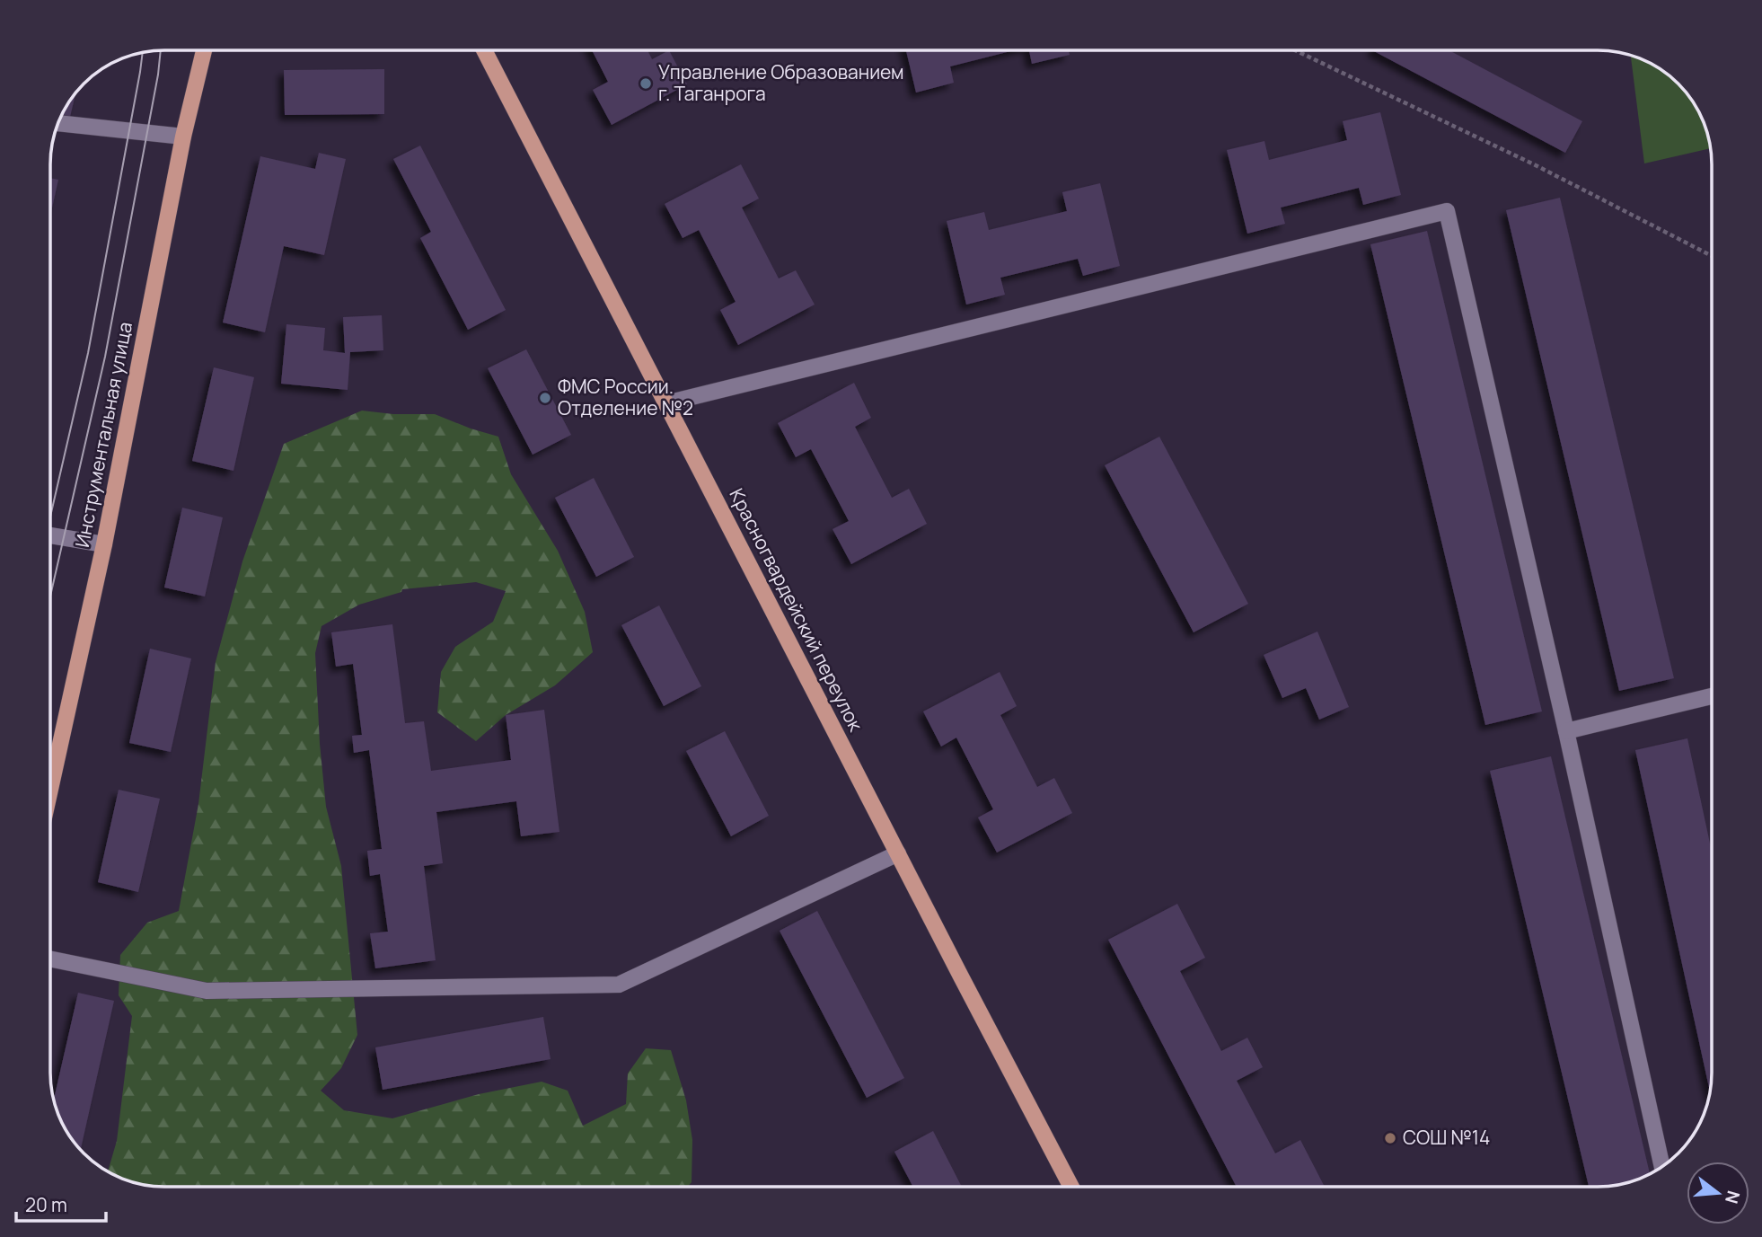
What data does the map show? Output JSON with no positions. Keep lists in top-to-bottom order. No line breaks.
{"streets":{"main road":["Инструментальная улица","Красногвардейский переулок"]},"places":["Управление Образованием г. Таганрога","ФМС России. Отделение №2","СОШ №14"],"scale_bar":"20 m","north":"right"}
